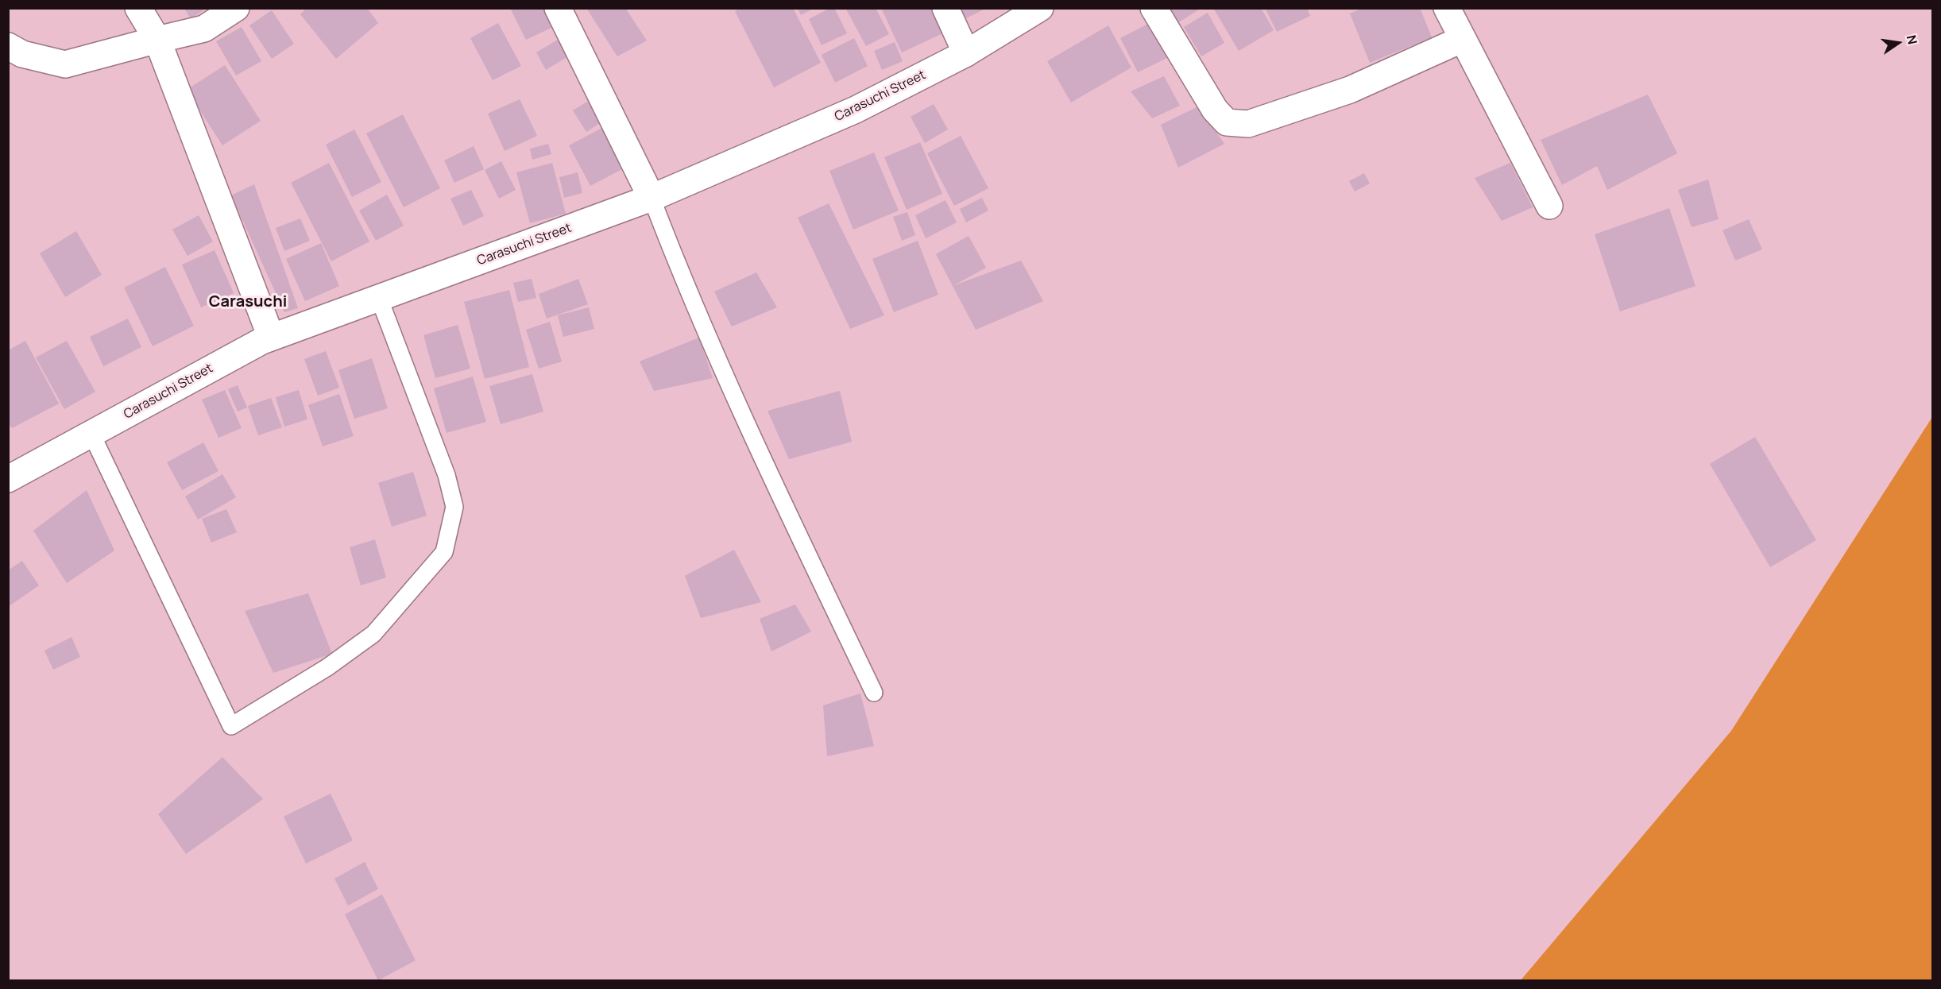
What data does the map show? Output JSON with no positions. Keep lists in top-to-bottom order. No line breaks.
{"streets":{"street":["Carasuchi Street"]},"districts":["Carasuchi"],"north":"right"}
